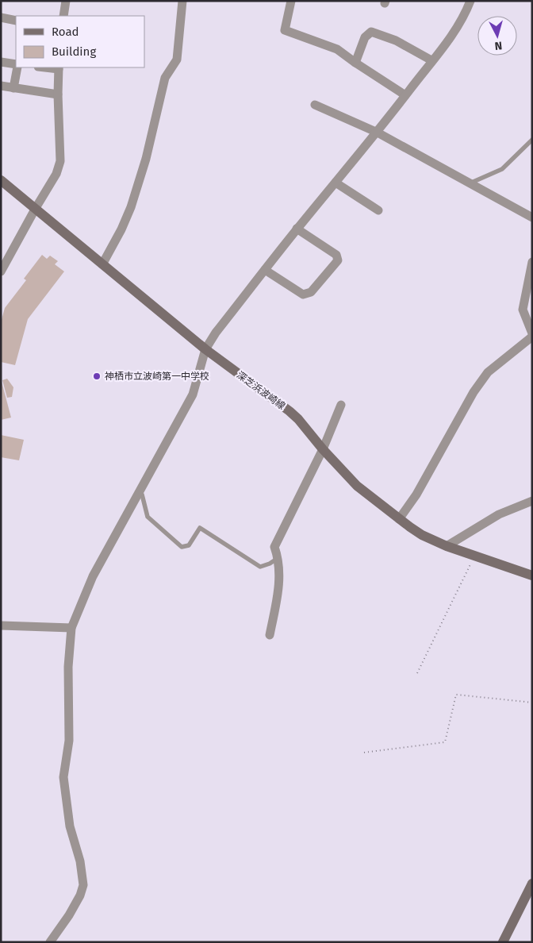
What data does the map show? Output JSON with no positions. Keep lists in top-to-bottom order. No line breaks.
{"streets":{"main road":["深芝浜波崎線"]},"places":["神栖市立波崎第一中学校"],"legend":["Road","Building"],"north":"bottom"}
